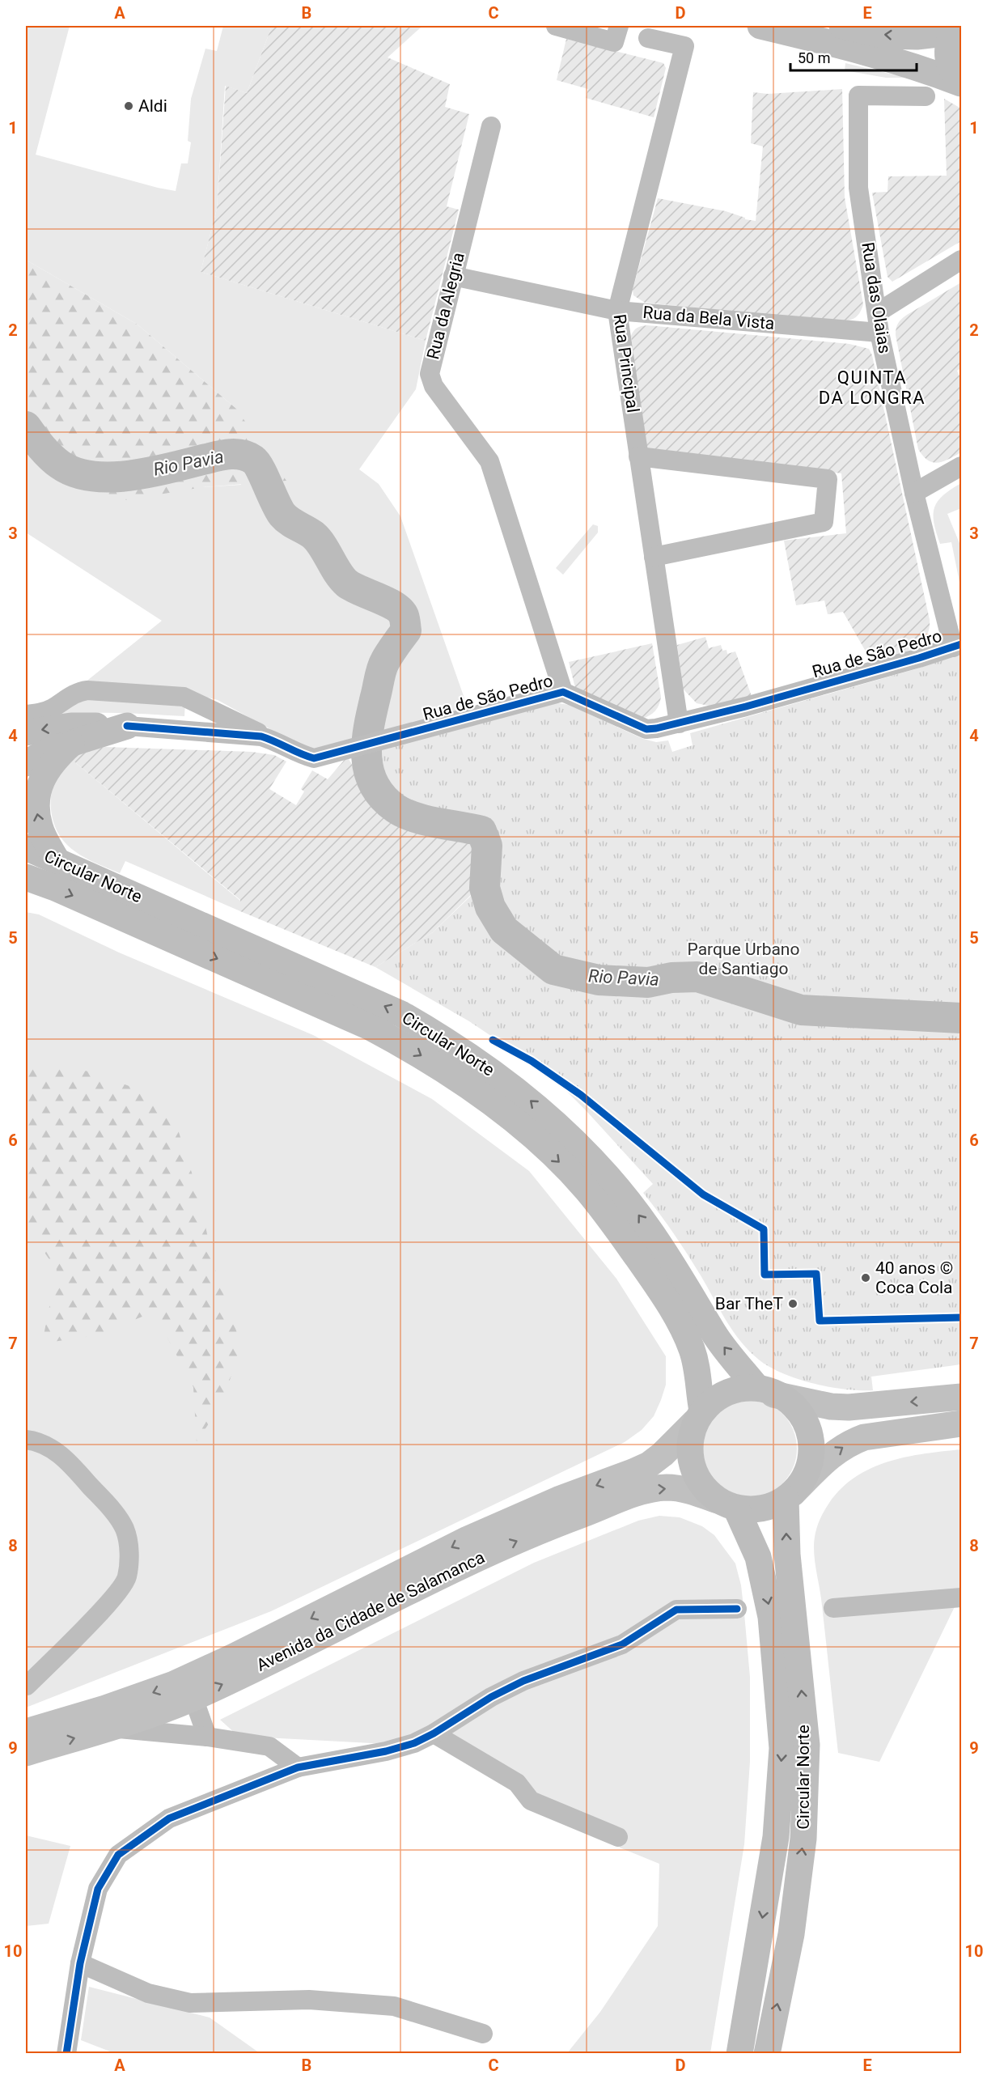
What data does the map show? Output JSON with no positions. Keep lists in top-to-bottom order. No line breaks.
{"streets":{"main road":["Circular Norte"],"street":["Rua das Olaias","Rua da Alegria","Rua da Bela Vista","Rua Principal","Rua de São Pedro","Avenida da Cidade de Salamanca"]},"crossings":[["Rua das Olaias","Rua da Bela Vista"],["Rua das Olaias","Rua de São Pedro"],["Rua da Alegria","Rua da Bela Vista"],["Rua da Alegria","Rua de São Pedro"],["Rua da Bela Vista","Rua Principal"],["Rua Principal","Rua de São Pedro"],["Circular Norte","Avenida da Cidade de Salamanca"]],"districts":["QUINTA DA LONGRA"],"water":["Rio Pavia"],"parks":["Parque Urbano de Santiago"],"places":["Aldi","40 anos © Coca Cola","Bar TheT"],"scale_bar":"50 m","grid":{"columns":["A","B","C","D","E"],"rows":["1","2","3","4","5","6","7","8","9","10"]}}
